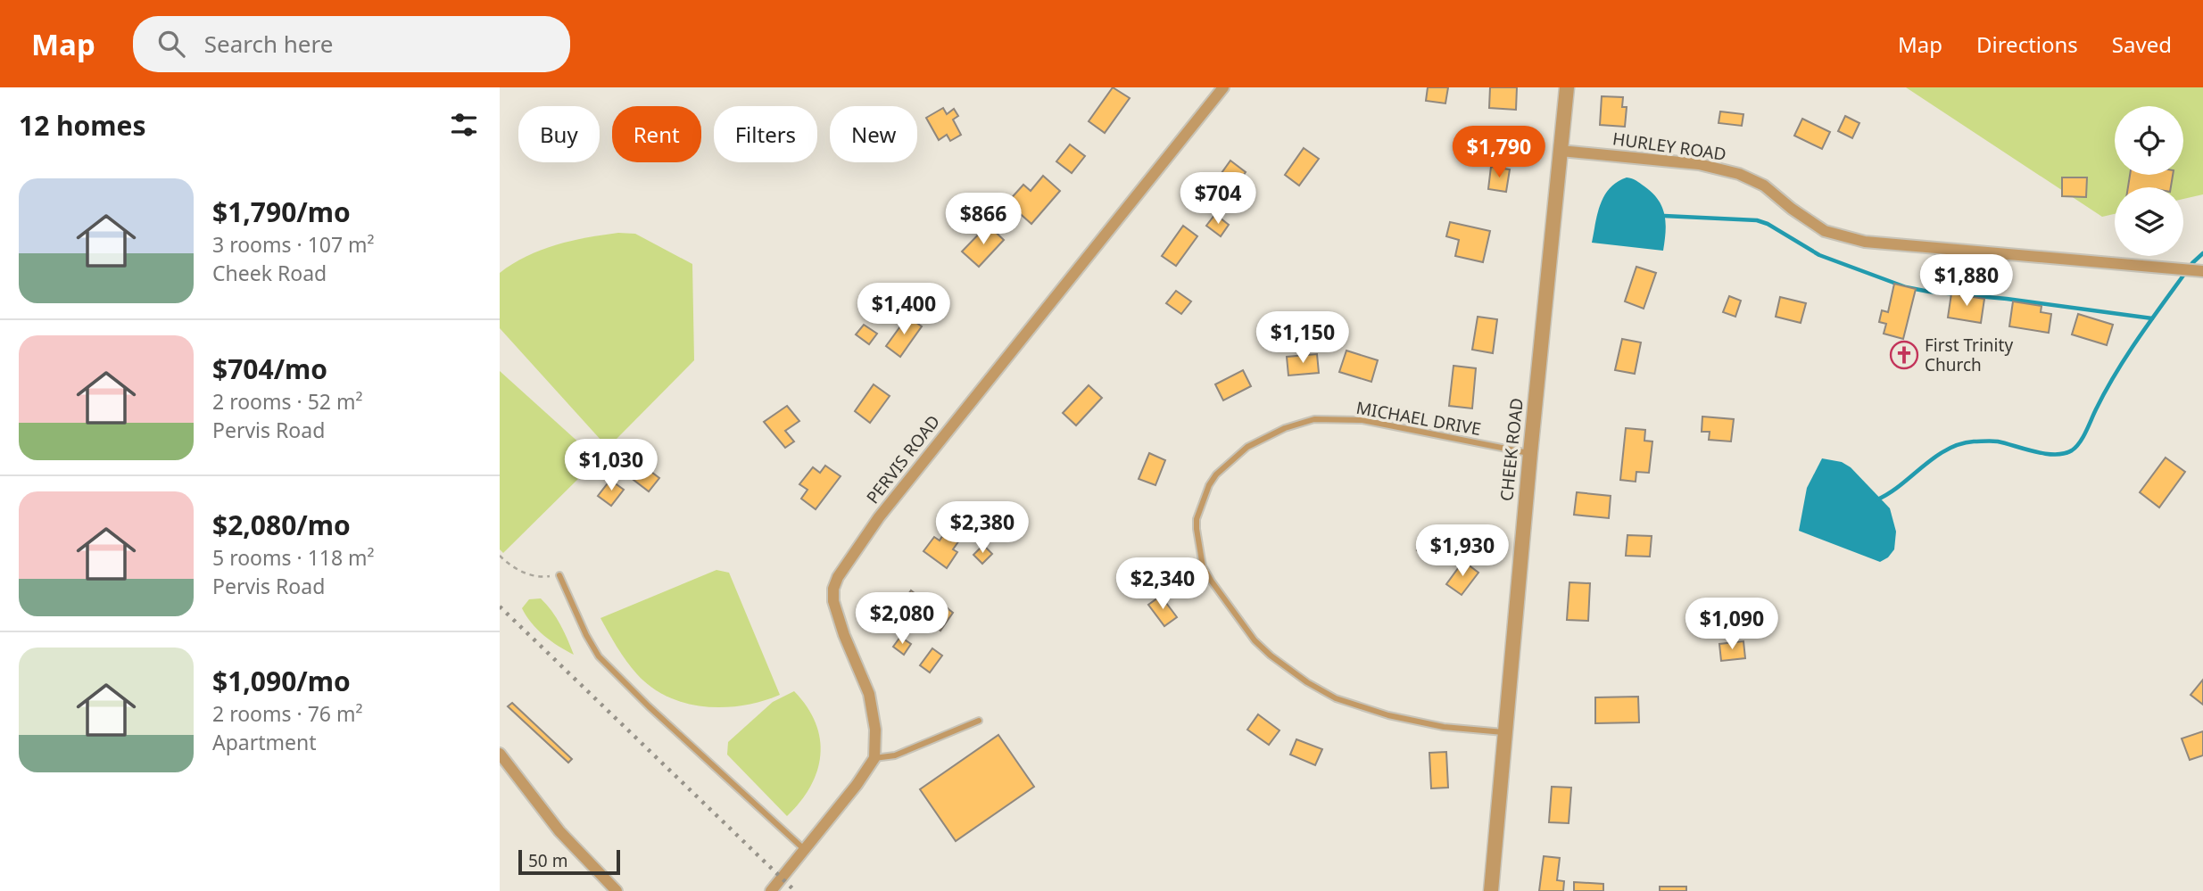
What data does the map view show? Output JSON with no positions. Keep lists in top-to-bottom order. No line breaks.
{"streets":{"street":["HURLEY ROAD","CHEEK ROAD","PERVIS ROAD"],"lane":["MICHAEL DRIVE"]},"crossings":[["HURLEY ROAD","CHEEK ROAD"],["MICHAEL DRIVE","CHEEK ROAD"]],"places":{"church":["First Trinity Church"]},"scale_bar":"50 m","page":{"header":"Map","search":"Search here","nav":["Map","Directions","Saved"],"heading":"12 homes","chip":["Buy","Rent","Filters","New"],"price":["$1,790","$704","$866","$1,880","$1,400","$1,150","$1,030","$2,380","$1,930","$2,340","$2,080","$1,090"],"list":[{"name":"$1,790/mo","note":"3 rooms · 107 m² · Cheek Road"},{"name":"$704/mo","note":"2 rooms · 52 m² · Pervis Road"},{"name":"$2,080/mo","note":"5 rooms · 118 m² · Pervis Road"},{"name":"$1,090/mo","note":"2 rooms · 76 m² · Apartment"}],"scale":"50 m"}}
